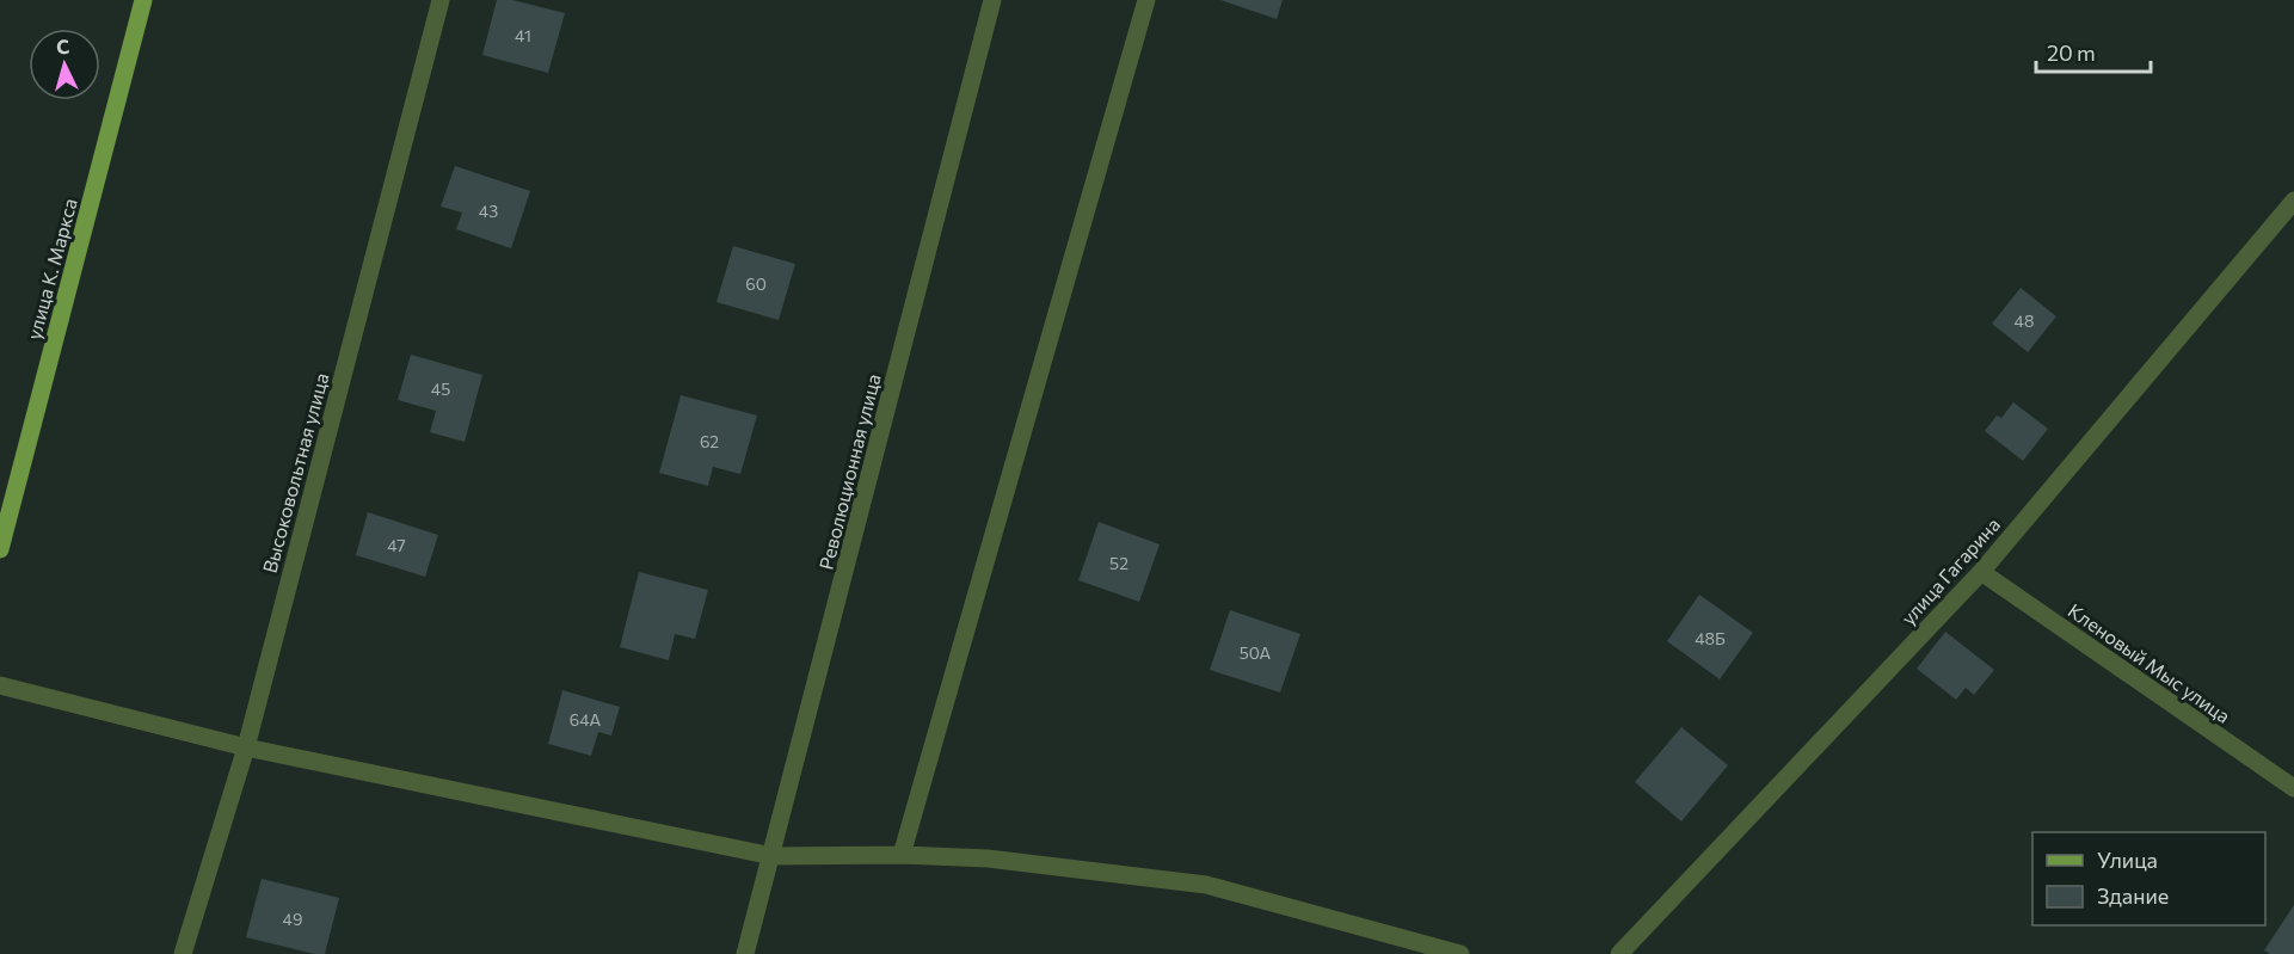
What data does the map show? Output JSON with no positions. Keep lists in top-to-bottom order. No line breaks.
{"streets":{"main road":["улица К. Маркса"],"street":["Революционная улица","Высоковольтная улица","улица Гагарина","Кленовый Мыс улица"]},"crossings":[["улица Гагарина","Кленовый Мыс улица"]],"house_numbers":["41","43","60","48","45","62","47","52","48Б","50А","64А","49"],"legend":["Улица","Здание"],"scale_bar":"20 m","north":"top"}
